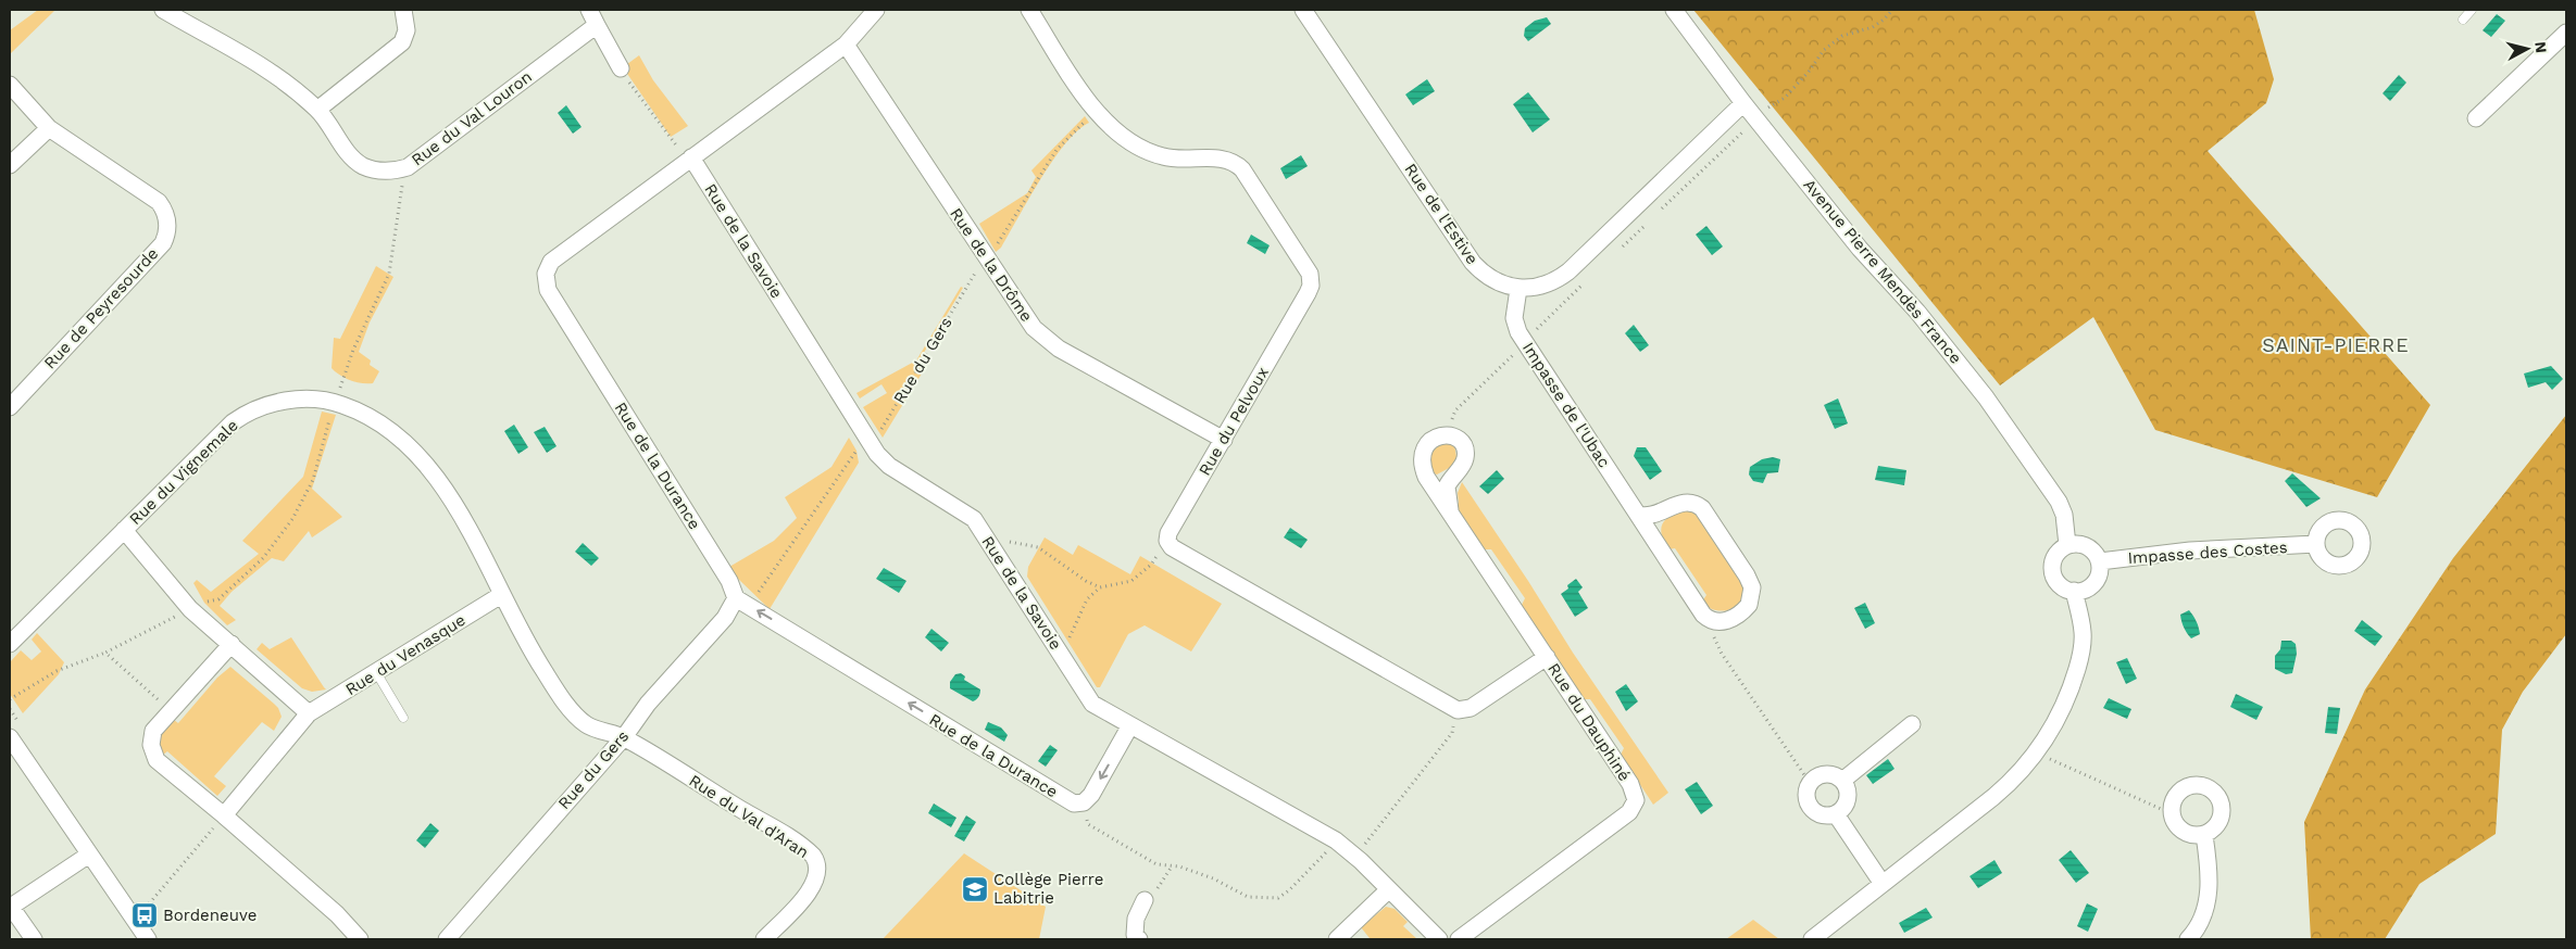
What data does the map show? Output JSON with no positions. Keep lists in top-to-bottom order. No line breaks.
{"streets":{"street":["Rue du Val Louron","Rue de l'Estive","Rue de la Savoie","Rue de la Drôme","Avenue Pierre Mendès France","Rue de Peyresourde","Rue du Gers","Impasse de l'Ubac","Rue du Pelvoux","Rue de la Durance","Rue du Vignemale","Impasse des Costes","Rue du Venasque","Rue du Dauphiné","Rue du Val d'Aran"]},"crossings":[["Rue de l'Estive","Avenue Pierre Mendès France"],["Rue de l'Estive","Impasse de l'Ubac"],["Rue de la Savoie","Rue du Gers"],["Rue de la Savoie","Rue de la Durance"],["Rue de la Drôme","Rue du Gers"],["Rue de la Drôme","Rue du Pelvoux"],["Rue de la Drôme","Rue de la Durance"],["Avenue Pierre Mendès France","Impasse des Costes"],["Rue du Gers","Rue du Pelvoux"],["Rue du Gers","Rue de la Durance"],["Rue du Gers","Rue du Vignemale"],["Rue du Gers","Rue du Val d'Aran"],["Rue du Vignemale","Rue du Venasque"],["Rue du Vignemale","Rue du Val d'Aran"]],"districts":["SAINT-PIERRE"],"places":{"school or university":["Collège Pierre Labitrie"],"bus stop":["Bordeneuve"]},"north":"right"}
